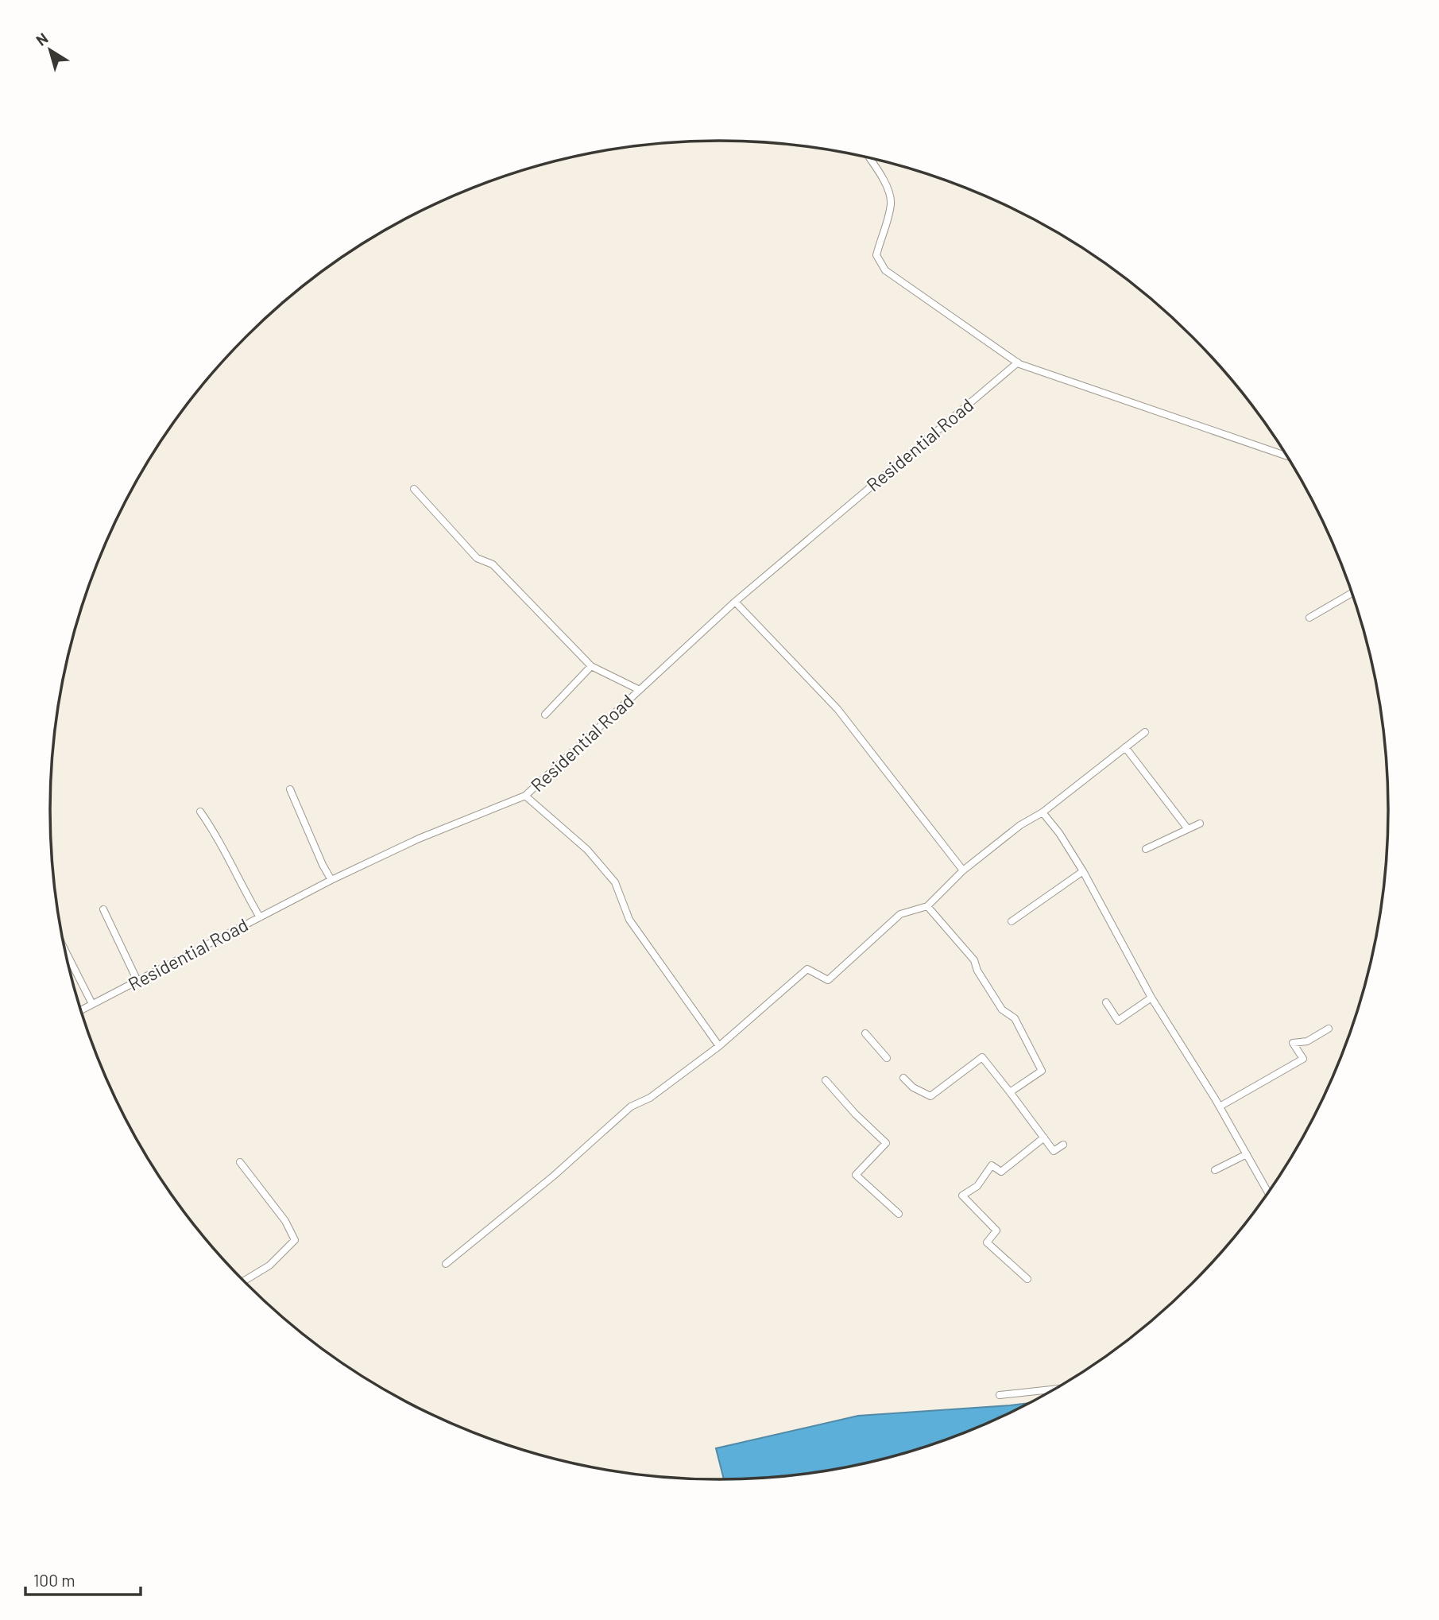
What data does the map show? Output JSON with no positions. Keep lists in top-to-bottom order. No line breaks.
{"streets":{"street":["Residential Road"]},"scale_bar":"100 m","north":"top left"}
